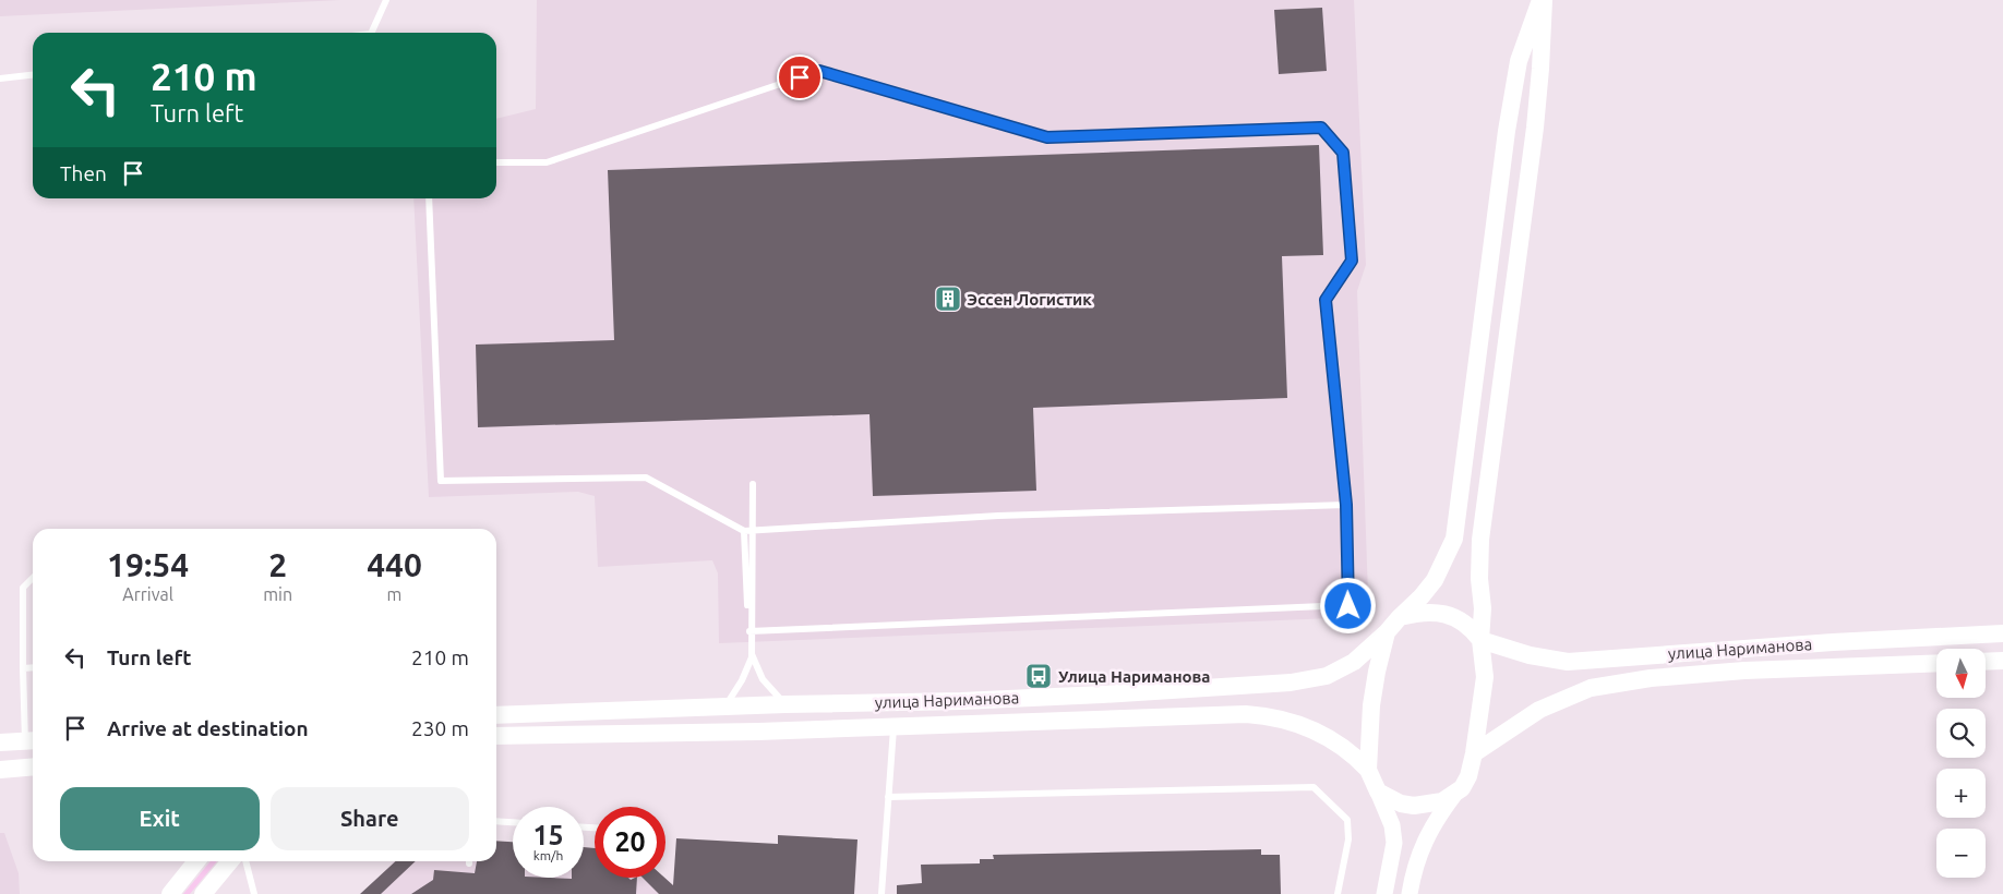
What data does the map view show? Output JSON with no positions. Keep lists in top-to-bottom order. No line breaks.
{"streets":{"main road":["улица Нариманова"]},"places":{"building":["Эссен Логистик"],"bus stop":["Улица Нариманова"]},"north":"bottom","page":{"turn":["210 m","Turn left"],"then":"Then","eta":["19:54","Arrival","2","min","440","m"],"list":[{"name":"Turn left","value":"210 m"},{"name":"Arrive at destination","value":"230 m"}],"map_buttons":["+","−"],"buttons":["Exit","Share"],"speed":"15 km/h","limit":"20"}}
